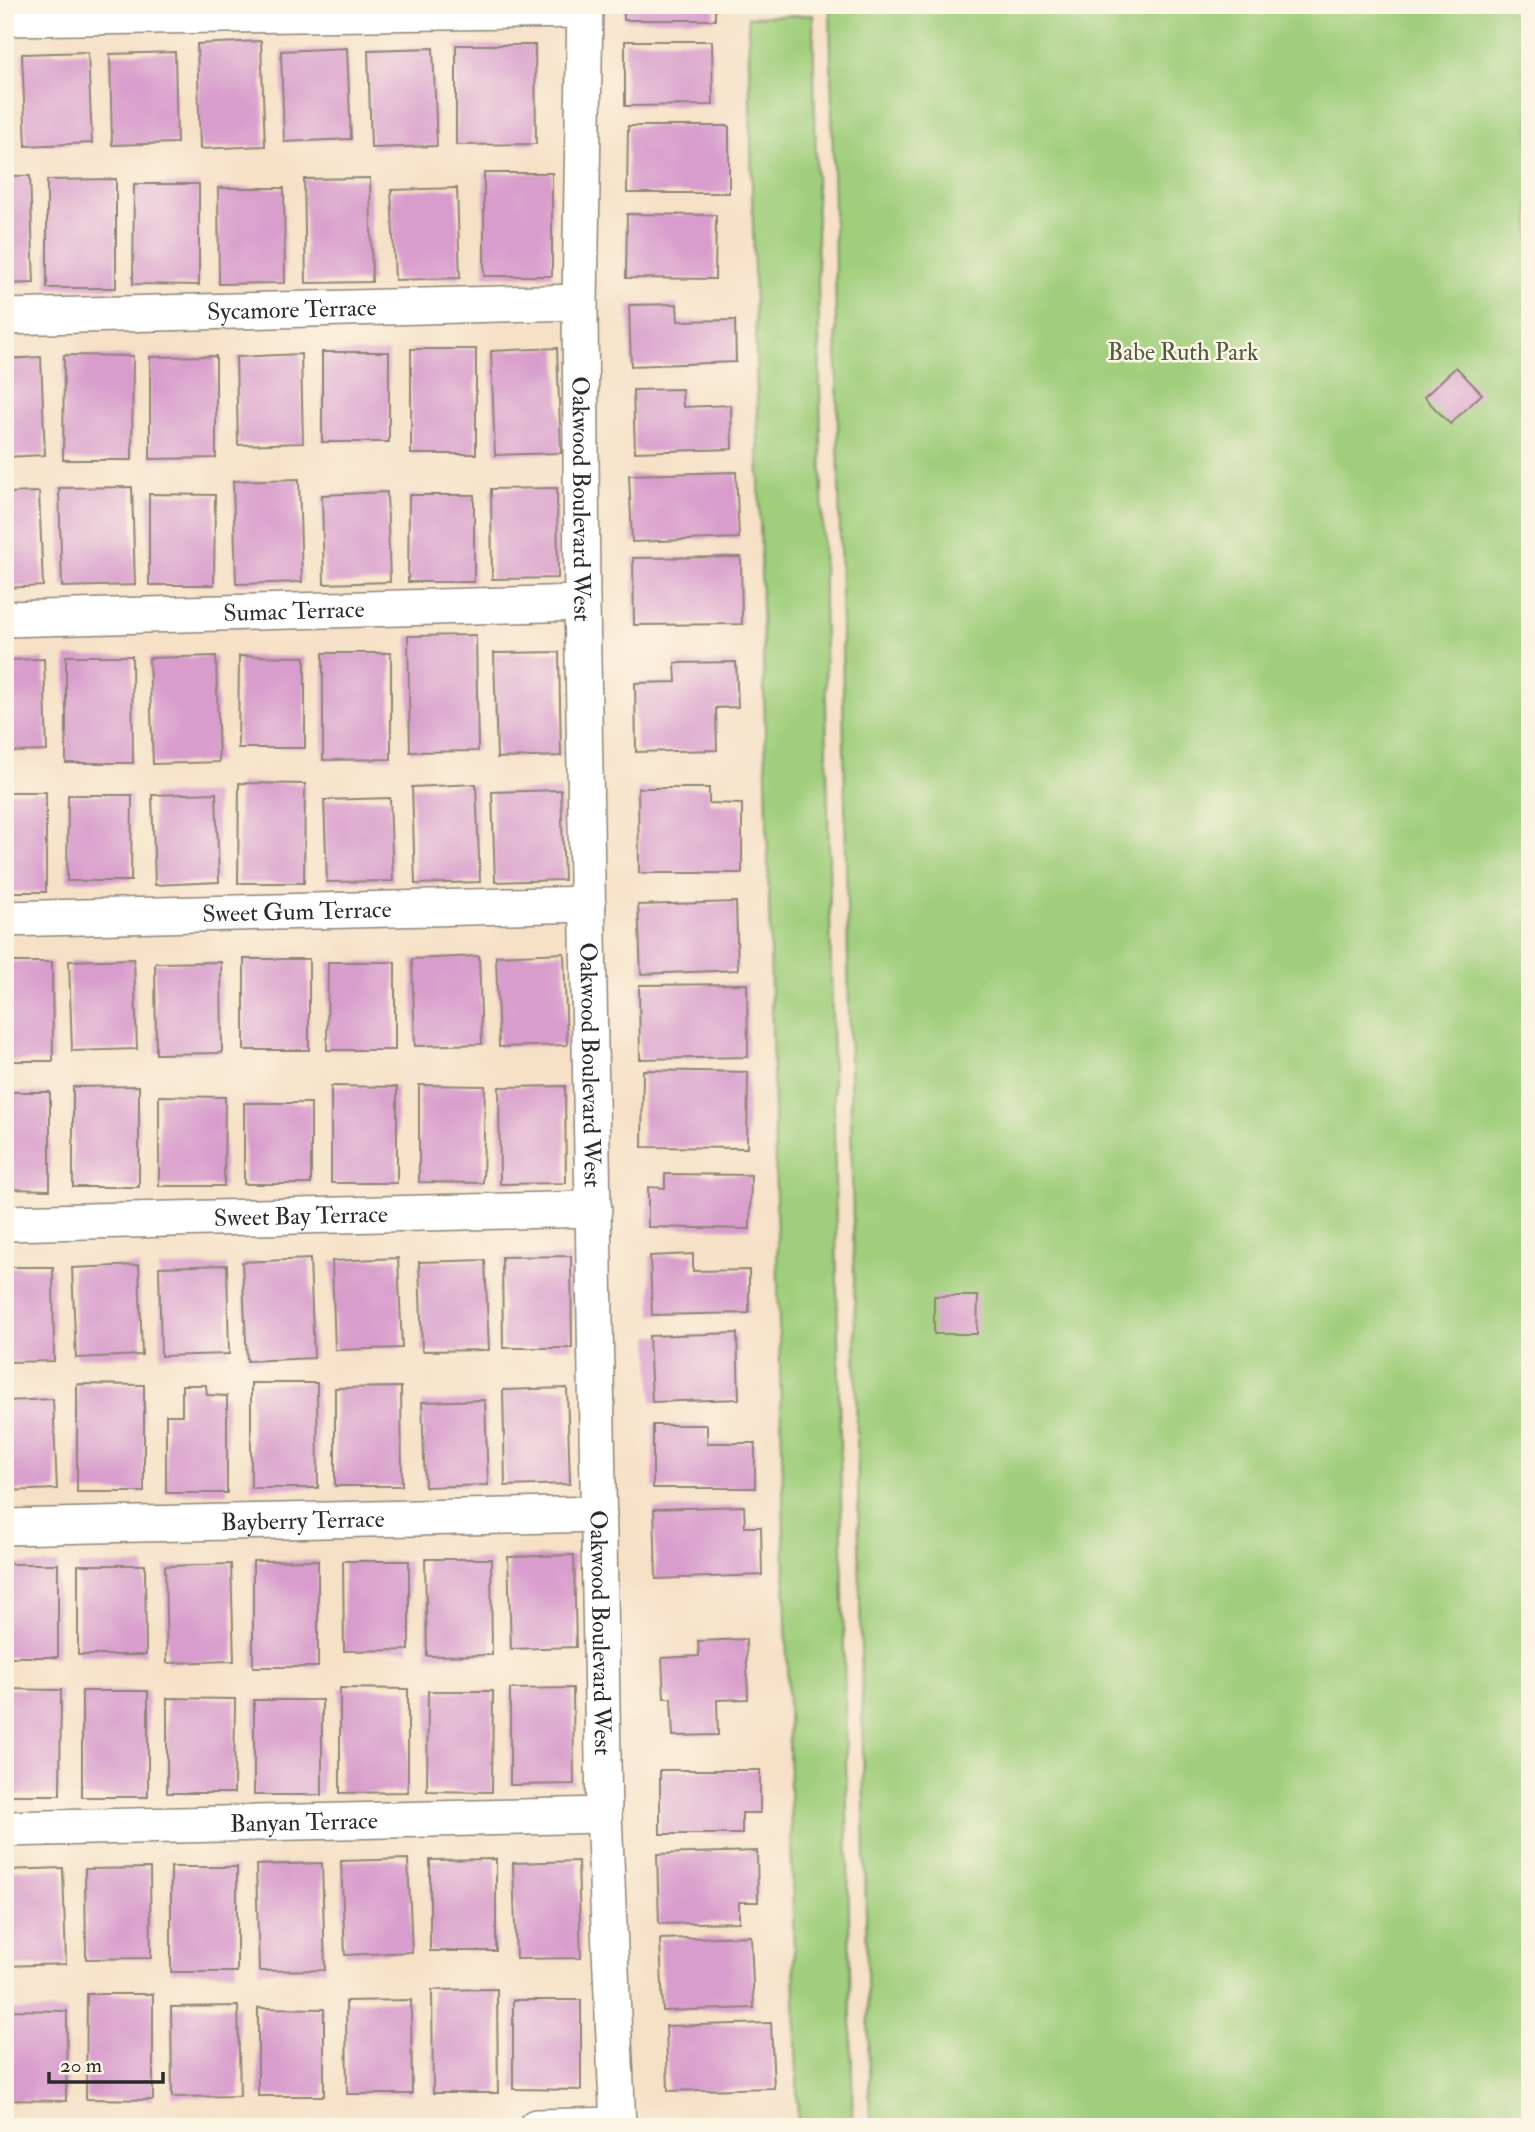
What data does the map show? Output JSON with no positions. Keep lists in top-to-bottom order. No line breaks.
{"streets":{"street":["Sycamore Terrace","Oakwood Boulevard West","Sumac Terrace","Sweet Gum Terrace","Sweet Bay Terrace","Bayberry Terrace","Banyan Terrace"]},"crossings":[["Sycamore Terrace","Oakwood Boulevard West"],["Oakwood Boulevard West","Sumac Terrace"],["Oakwood Boulevard West","Sweet Gum Terrace"],["Oakwood Boulevard West","Sweet Bay Terrace"],["Oakwood Boulevard West","Bayberry Terrace"],["Oakwood Boulevard West","Banyan Terrace"]],"parks":["Babe Ruth Park"],"scale_bar":"20 m"}
